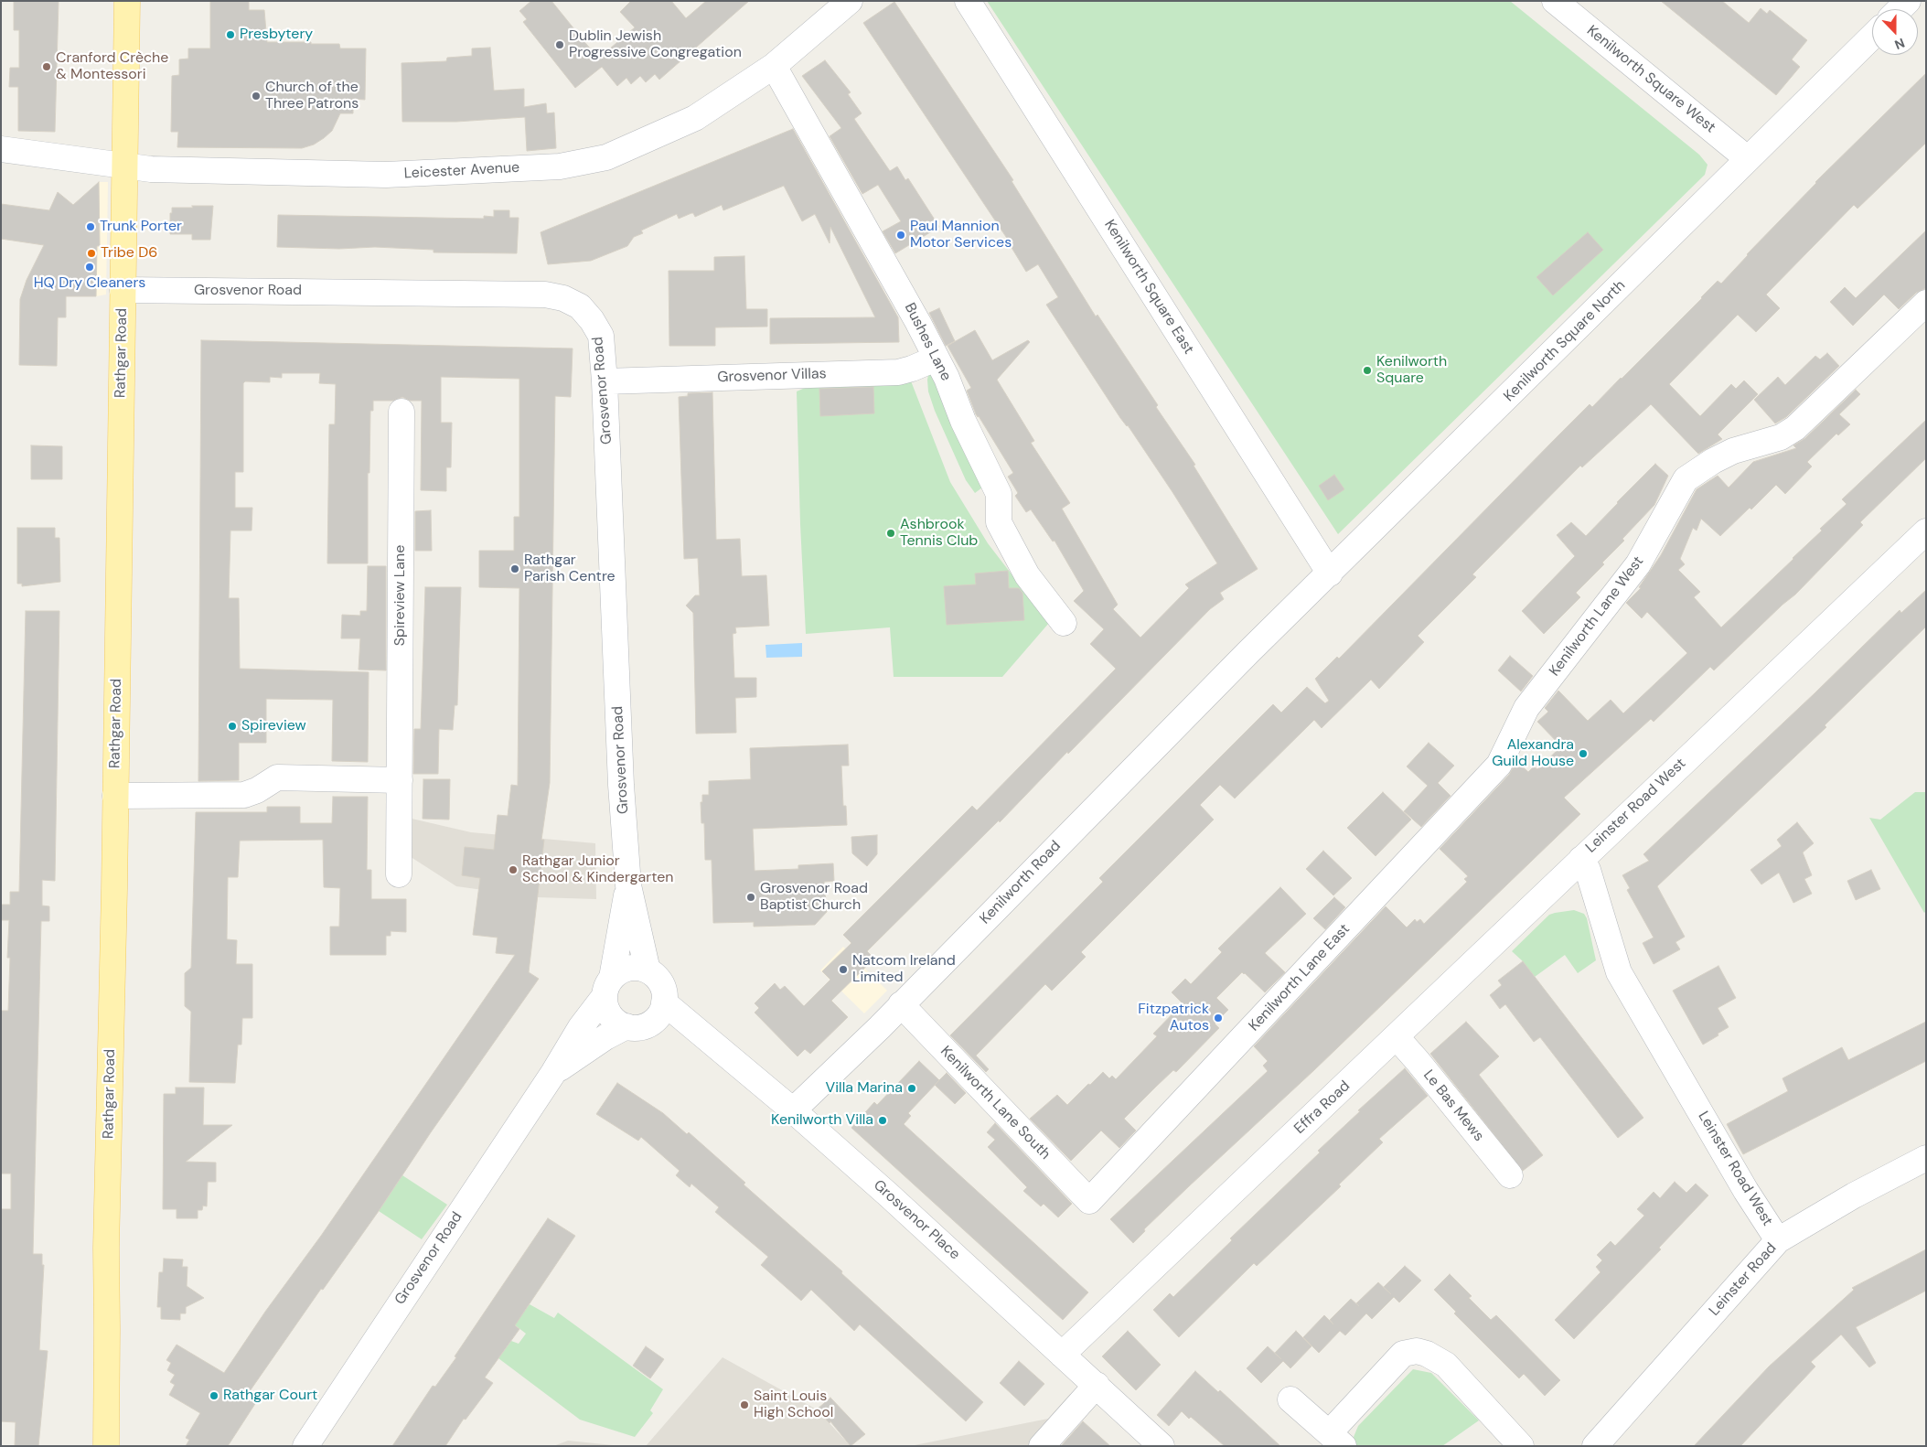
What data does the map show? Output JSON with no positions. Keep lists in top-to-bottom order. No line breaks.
{"streets":{"main road":["Rathgar Road"],"street":["Kenilworth Square West","Leicester Avenue","Kenilworth Square East","Grosvenor Road","Kenilworth Square North","Bushes Lane","Grosvenor Villas","Spireview Lane","Kenilworth Lane West","Leinster Road West","Kenilworth Road","Kenilworth Lane East","Kenilworth Lane South","Le Bas Mews","Effra Road","Grosvenor Place","Leinster Road"]},"crossings":[["Kenilworth Square West","Kenilworth Square North"],["Leicester Avenue","Bushes Lane"],["Leicester Avenue","Rathgar Road"],["Kenilworth Square East","Kenilworth Square North"],["Grosvenor Road","Rathgar Road"],["Grosvenor Road","Grosvenor Villas"],["Grosvenor Road","Grosvenor Place"],["Kenilworth Square North","Kenilworth Road"],["Bushes Lane","Grosvenor Villas"],["Kenilworth Lane West","Kenilworth Lane East"],["Leinster Road West","Effra Road"],["Leinster Road West","Leinster Road"],["Kenilworth Road","Kenilworth Lane South"],["Kenilworth Road","Grosvenor Place"],["Kenilworth Lane East","Kenilworth Lane South"],["Le Bas Mews","Effra Road"],["Effra Road","Grosvenor Place"]],"places":["Presbytery","Dublin Jewish Progressive Congregation","Cranford Crèche & Montessori","Church of the Three Patrons","Trunk Porter","Paul Mannion Motor Services","Tribe D6","HQ Dry Cleaners","Kenilworth Square","Ashbrook Tennis Club","Rathgar Parish Centre","Spireview","Alexandra Guild House","Rathgar Junior School & Kindergarten","Grosvenor Road Baptist Church","Natcom Ireland Limited","Fitzpatrick Autos","Villa Marina","Kenilworth Villa","Rathgar Court","Saint Louis High School"],"north":"bottom"}
